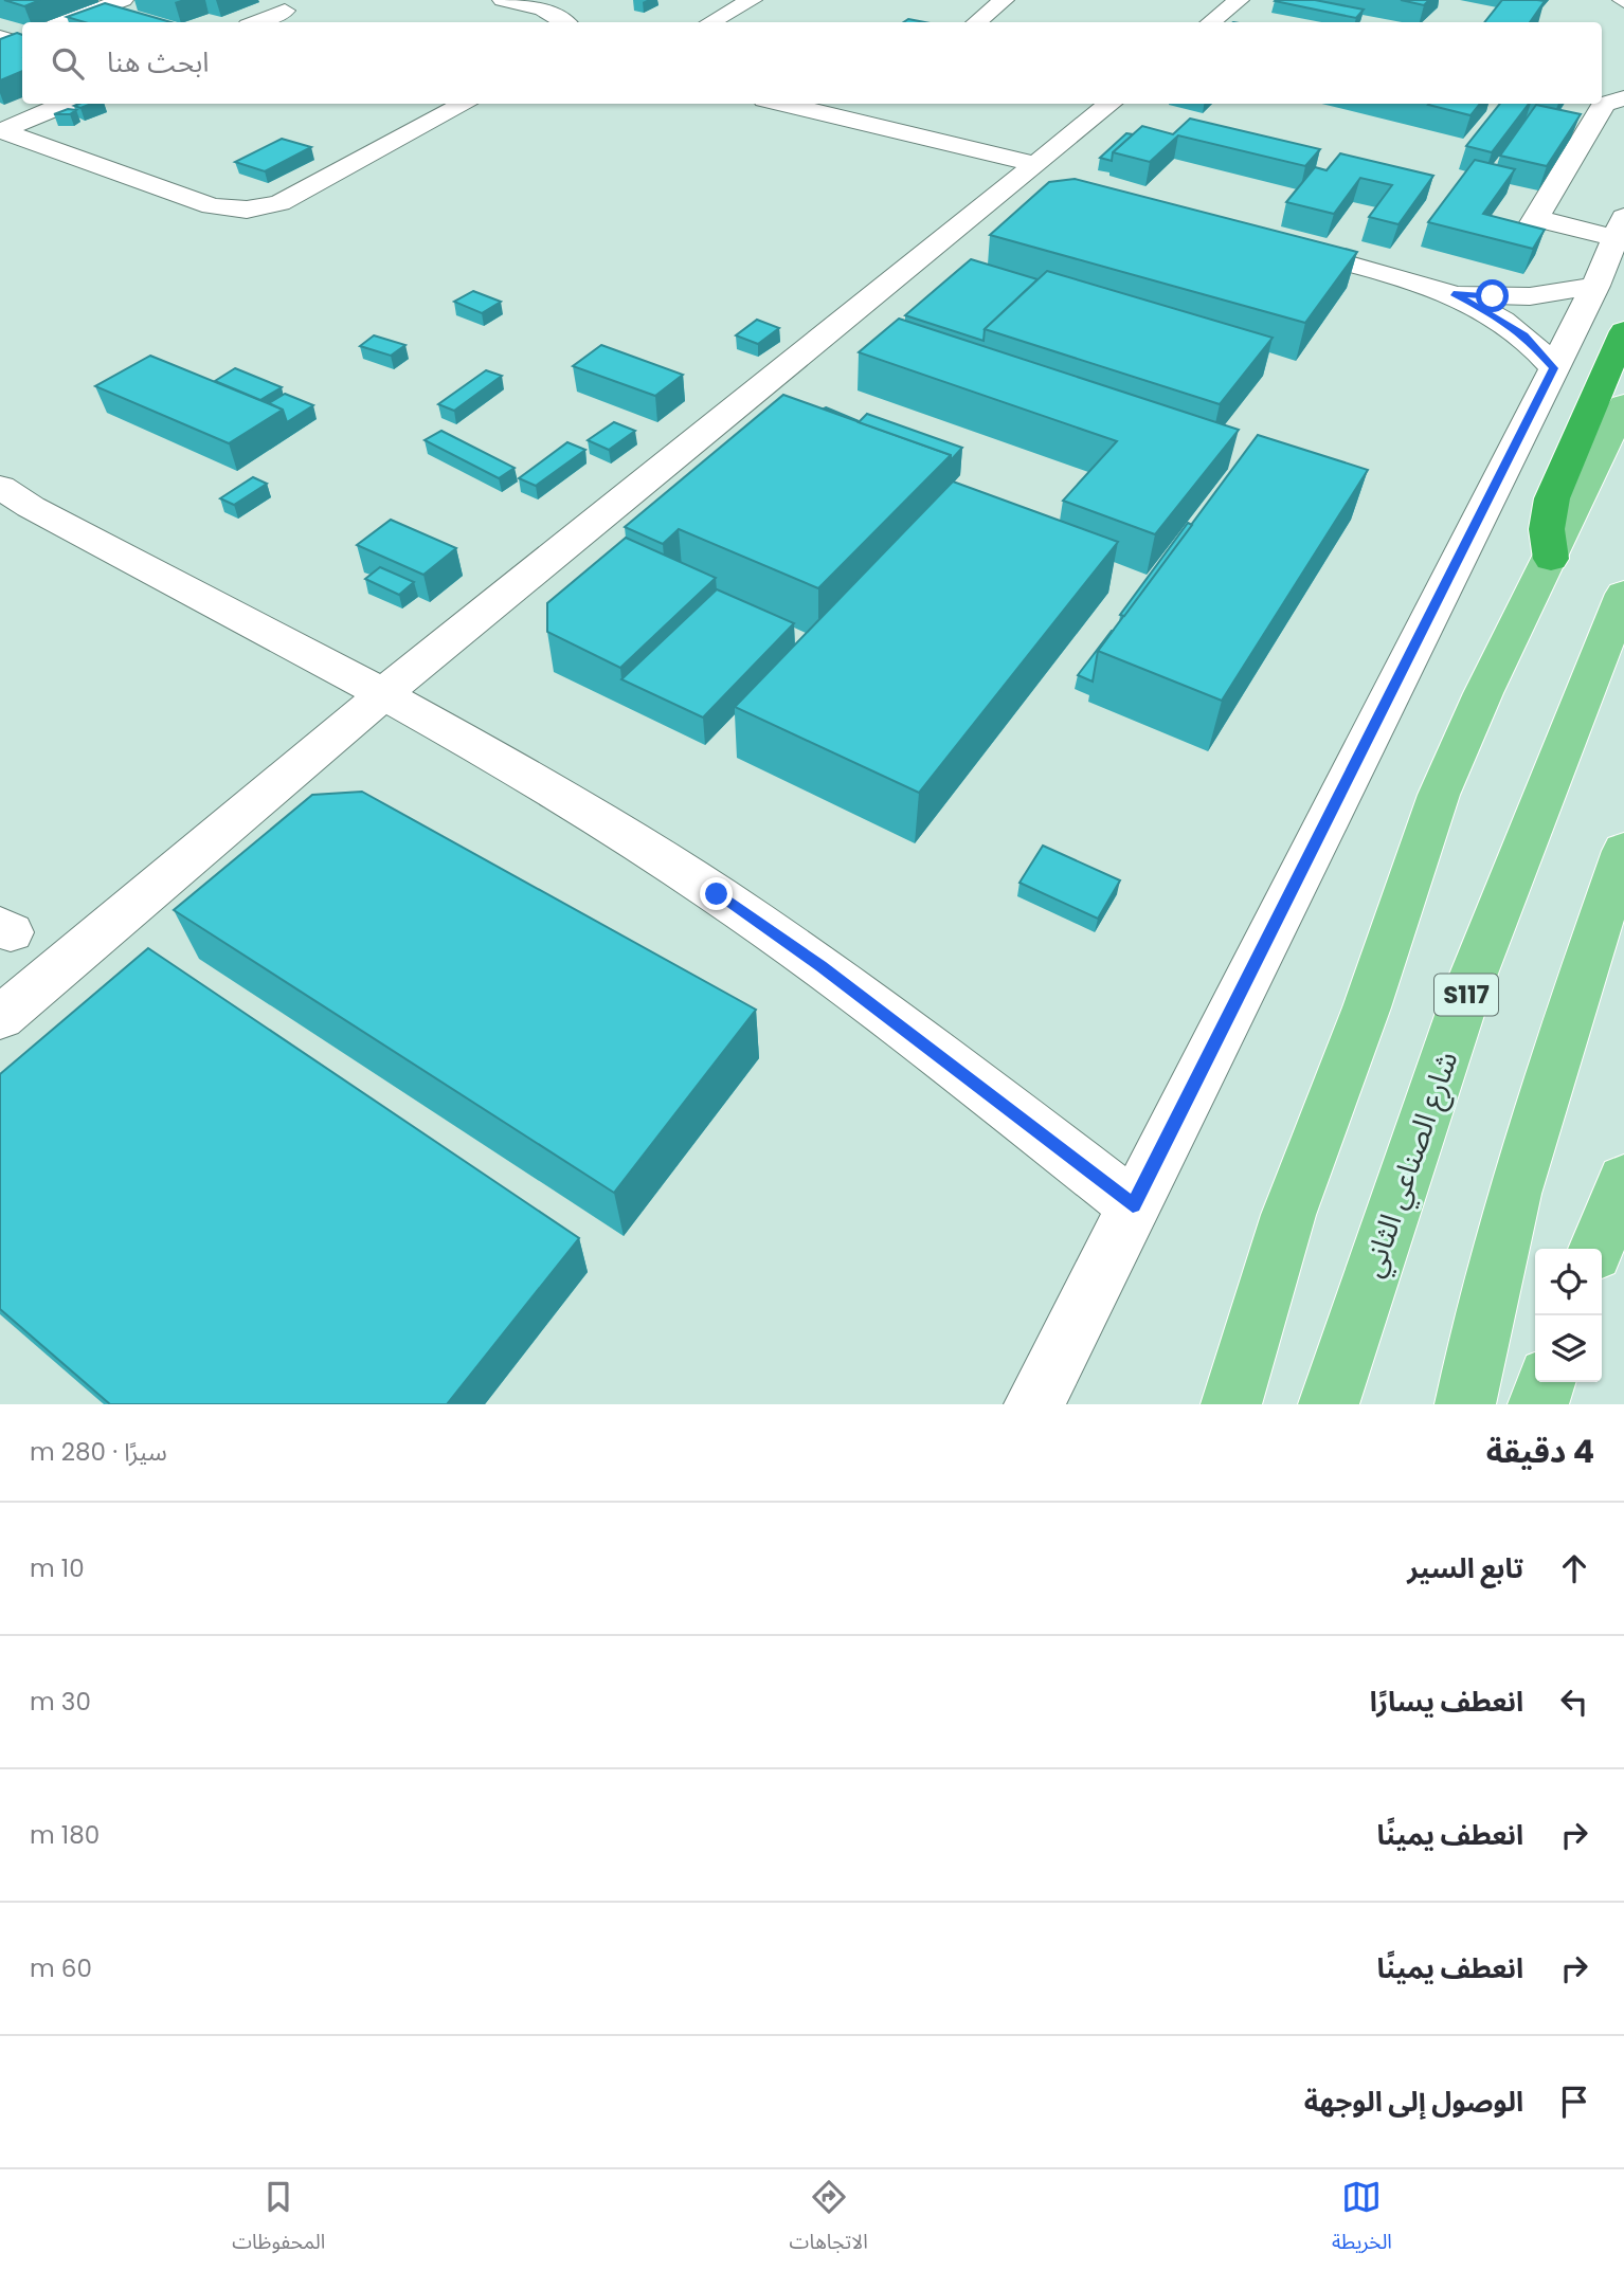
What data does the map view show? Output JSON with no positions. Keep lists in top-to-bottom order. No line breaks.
{"streets":{"main road":["S117","شارع الصناعي الثاني"]},"page":{"search":"ابحث هنا","heading":["4 دقيقة","سيرًا · 280 m"],"list":[["تابع السير","10 m"],["انعطف يسارًا","30 m"],["انعطف يمينًا","180 m"],["انعطف يمينًا","60 m"],"الوصول إلى الوجهة"],"nav":["الخريطة","الاتجاهات","المحفوظات"]}}
